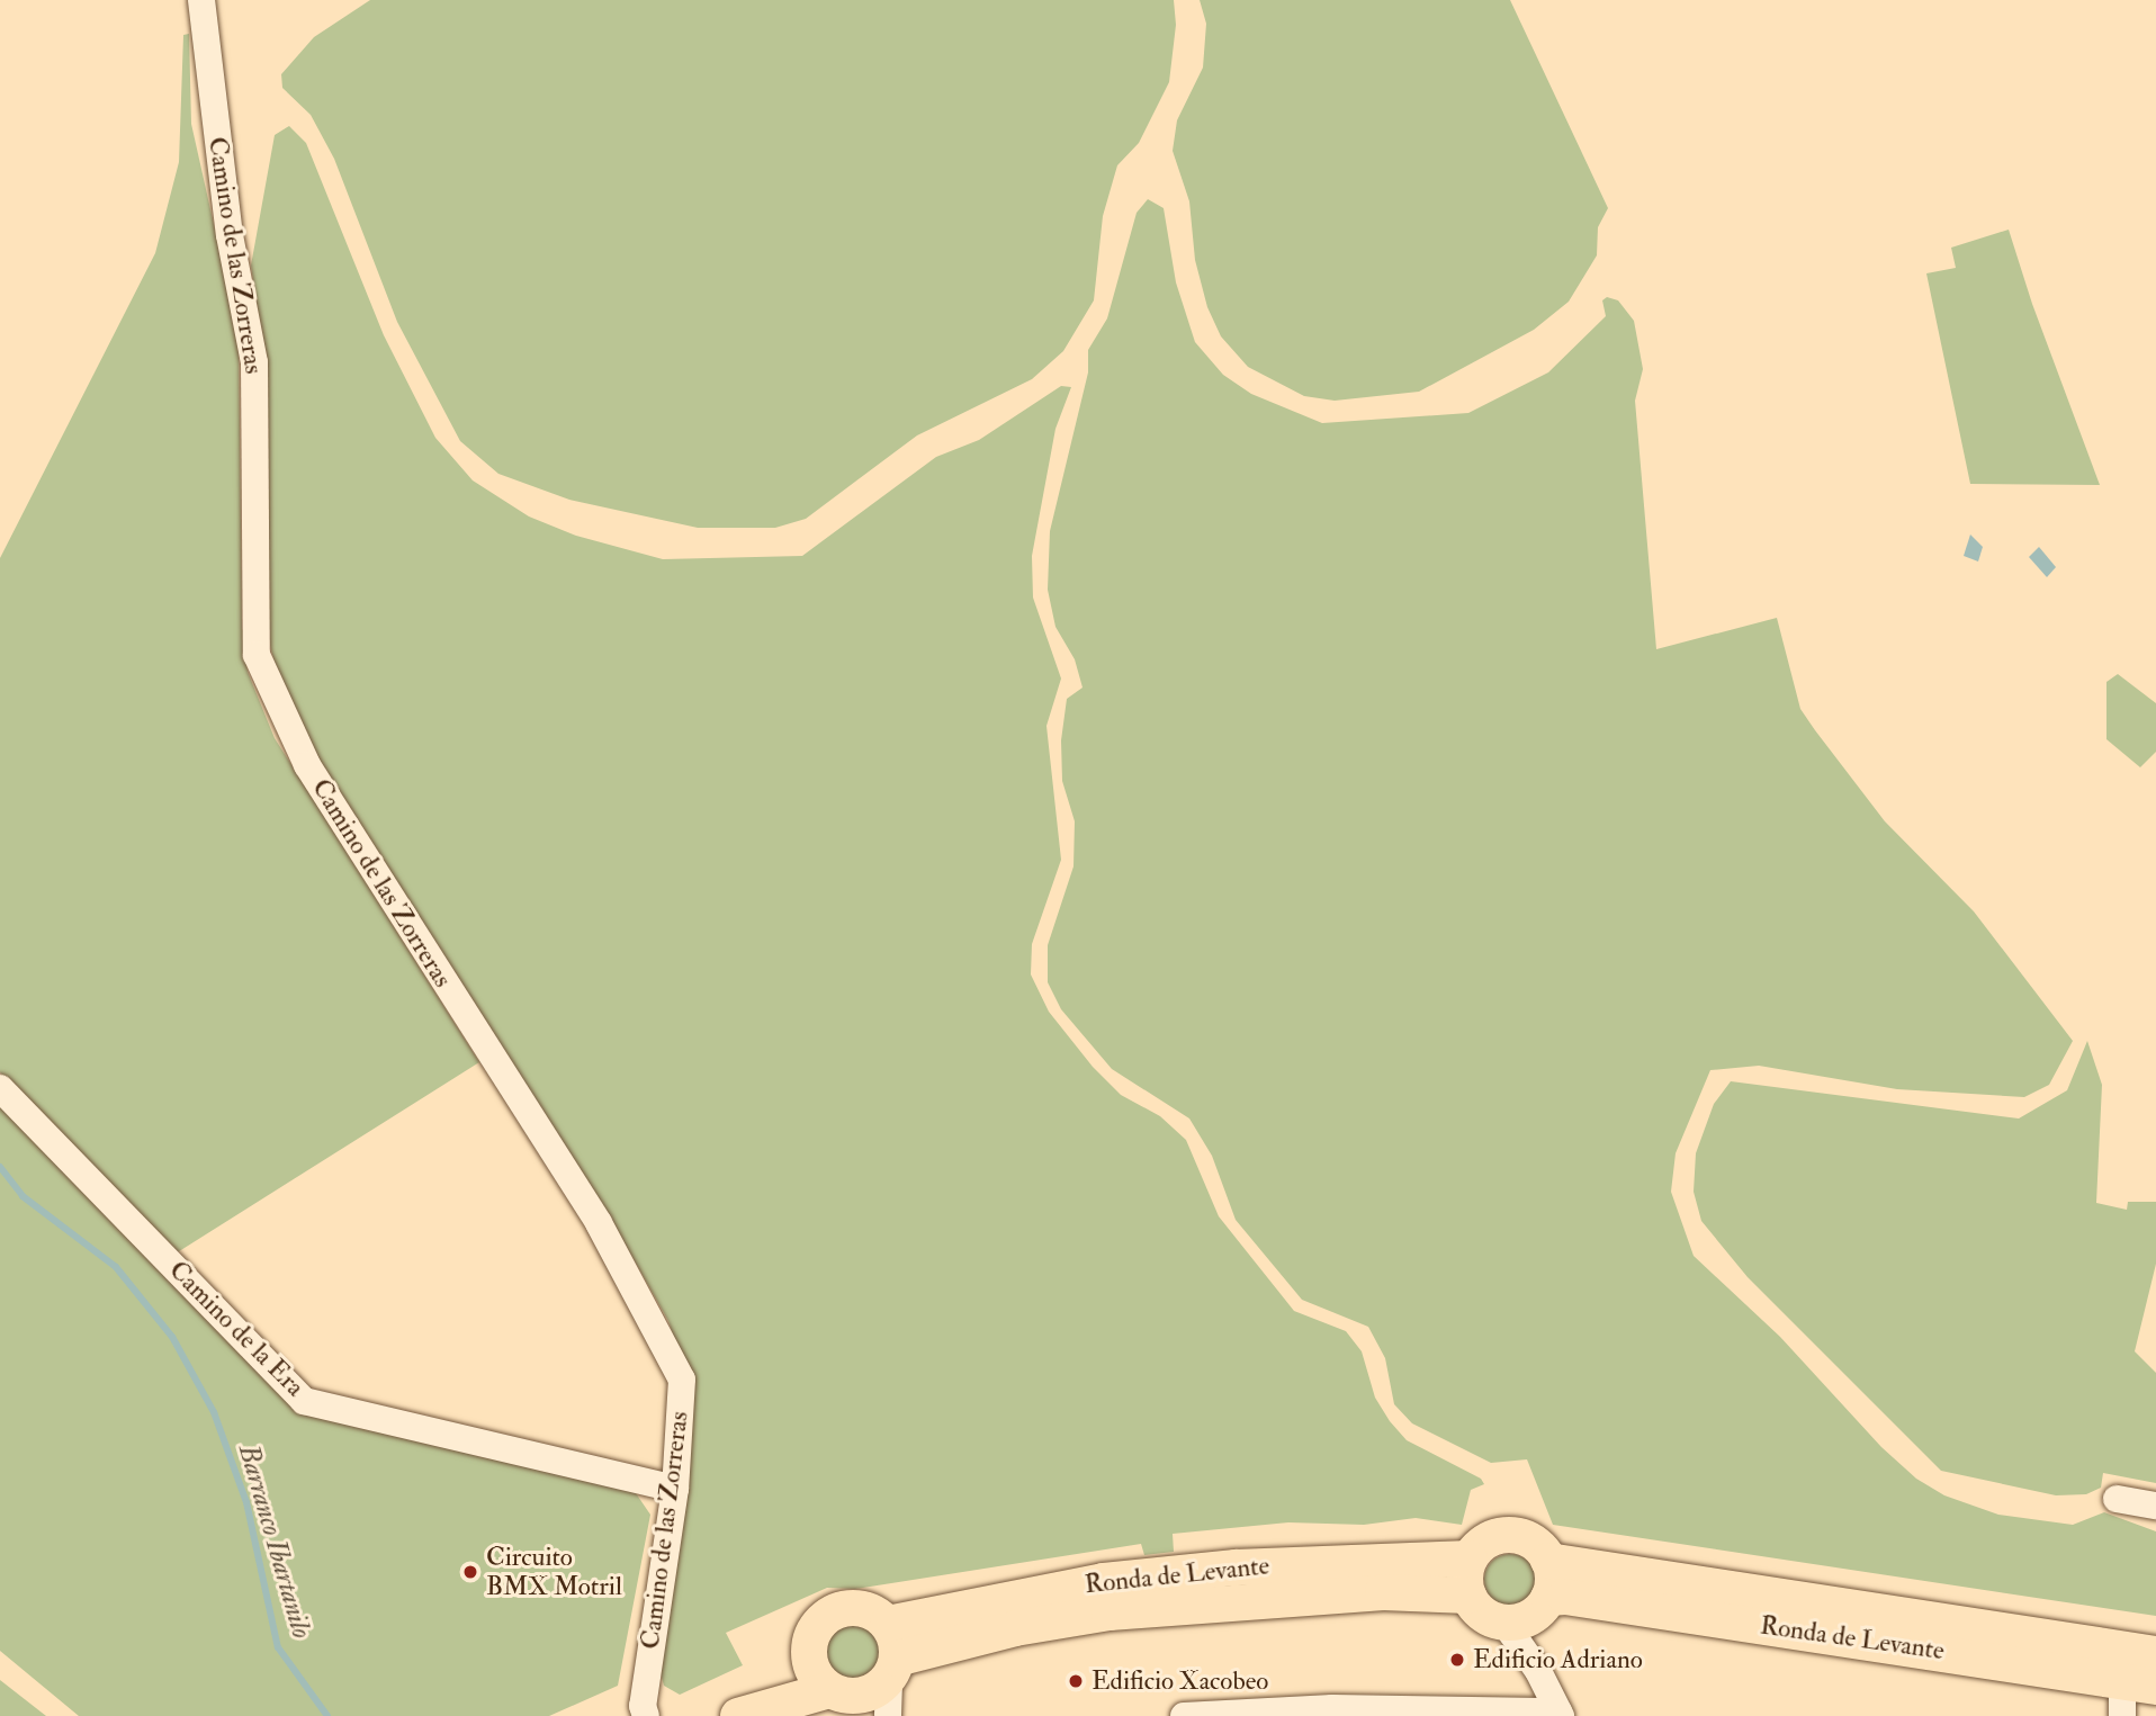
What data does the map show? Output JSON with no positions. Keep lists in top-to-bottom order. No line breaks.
{"streets":{"main road":["Ronda de Levante"],"street":["Camino de las Zorreras","Camino de la Era"]},"crossings":[["Camino de las Zorreras","Camino de la Era"]],"water":["Barranco Ibartanilo"],"places":["Circuito BMX Motril","Edificio Adriano","Edificio Xacobeo"]}
